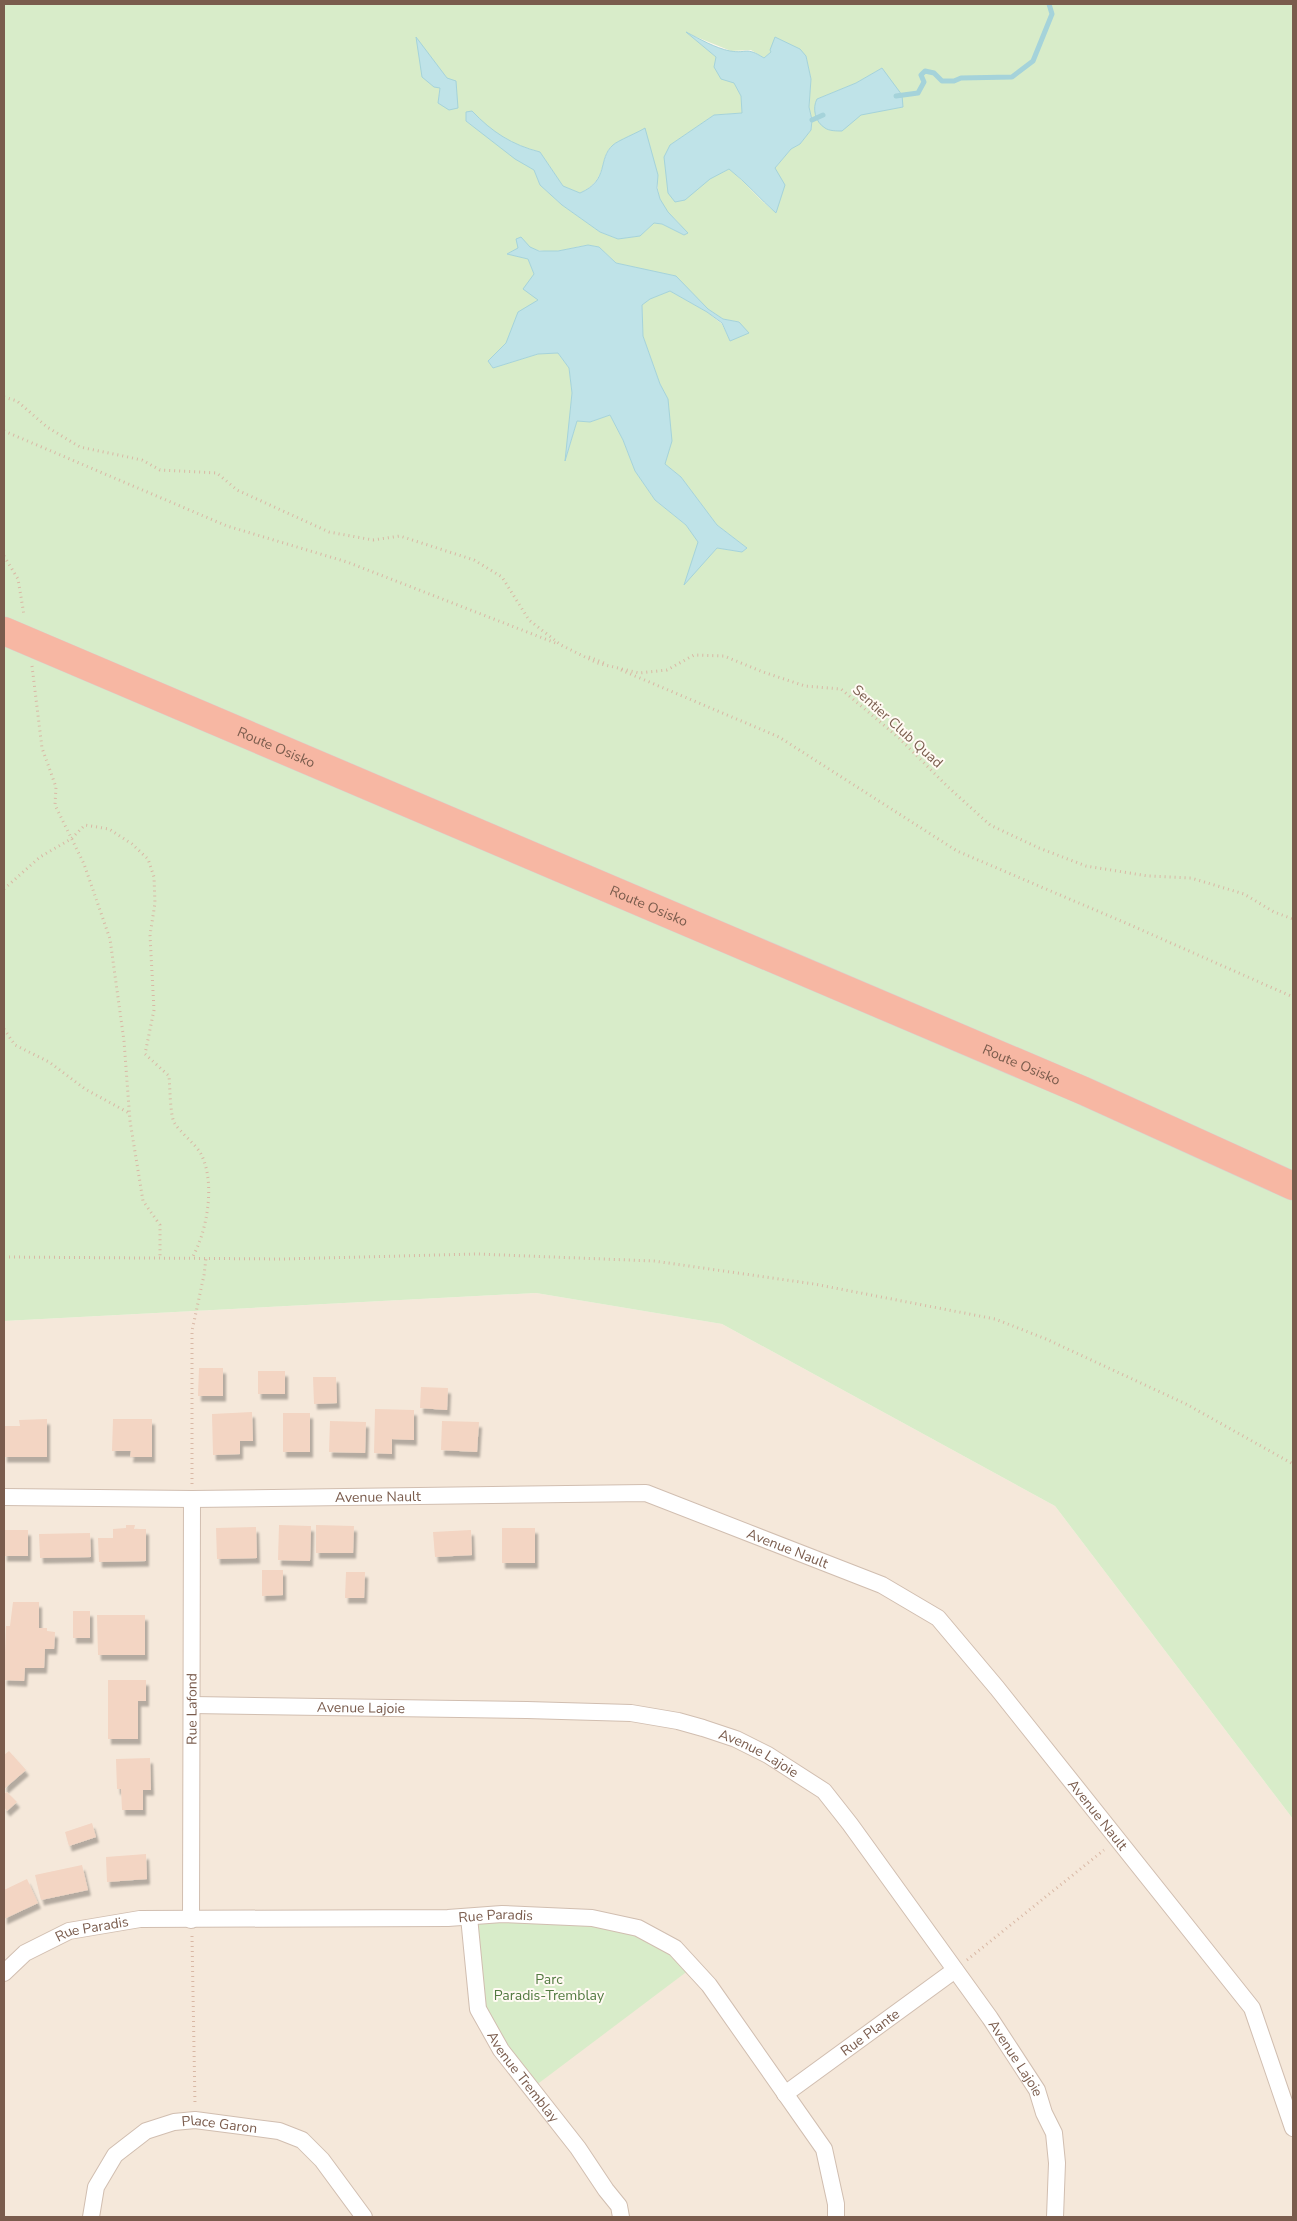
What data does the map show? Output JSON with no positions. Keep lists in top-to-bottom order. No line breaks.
{"streets":{"highway":["Route Osisko"],"street":["Avenue Nault","Rue Lafond","Avenue Lajoie","Rue Paradis","Rue Plante","Avenue Tremblay","Place Garon"],"path":["Sentier Club Quad"]},"crossings":[["Avenue Nault","Rue Lafond"],["Rue Lafond","Avenue Lajoie"],["Rue Lafond","Rue Paradis"],["Avenue Lajoie","Rue Plante"],["Rue Paradis","Rue Plante"],["Rue Paradis","Avenue Tremblay"]],"parks":["Parc Paradis-Tremblay"]}
